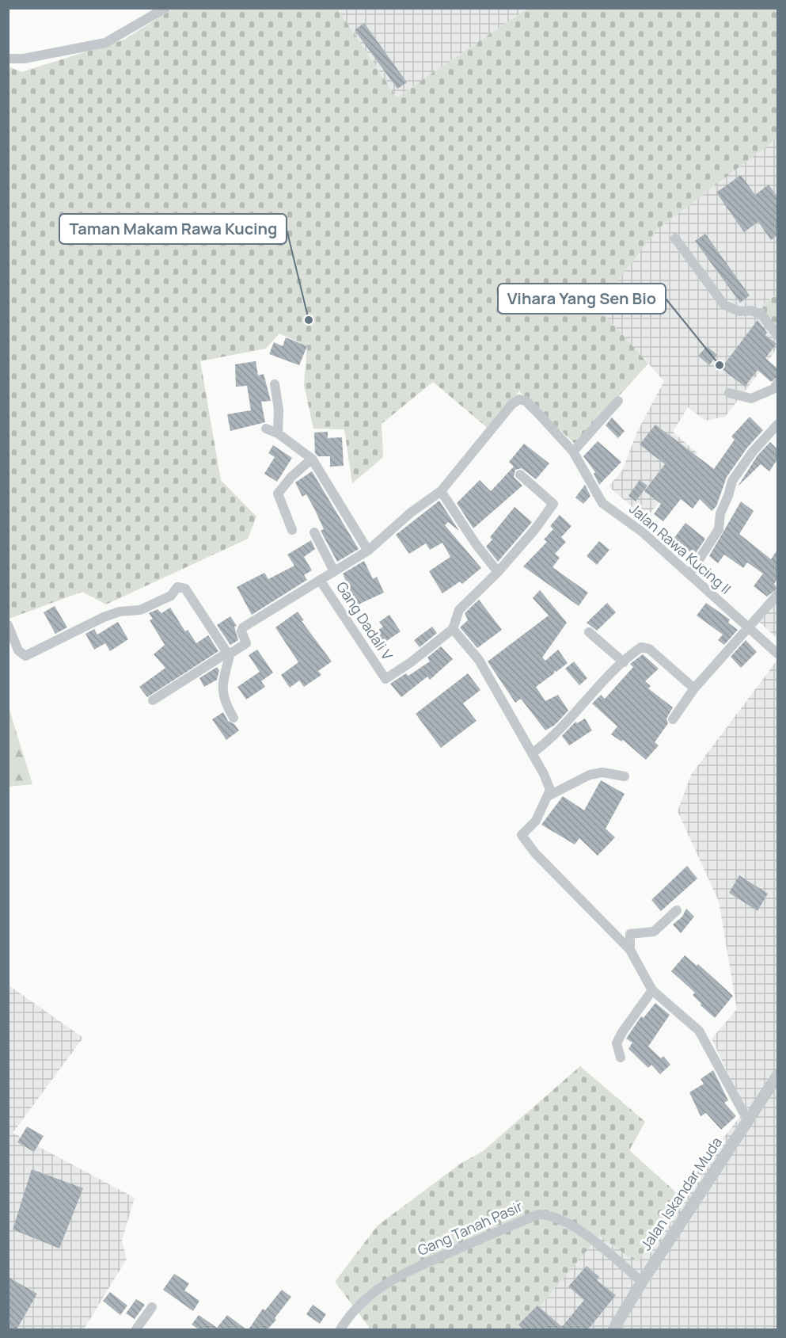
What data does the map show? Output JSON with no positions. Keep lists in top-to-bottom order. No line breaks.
{"streets":{"street":["Jalan Rawa Kucing II","Gang Dadali V","Jalan Iskandar Muda","Gang Tanah Pasir"]},"crossings":[["Jalan Iskandar Muda","Gang Tanah Pasir"]],"places":["Taman Makam Rawa Kucing","Vihara Yang Sen Bio"]}
